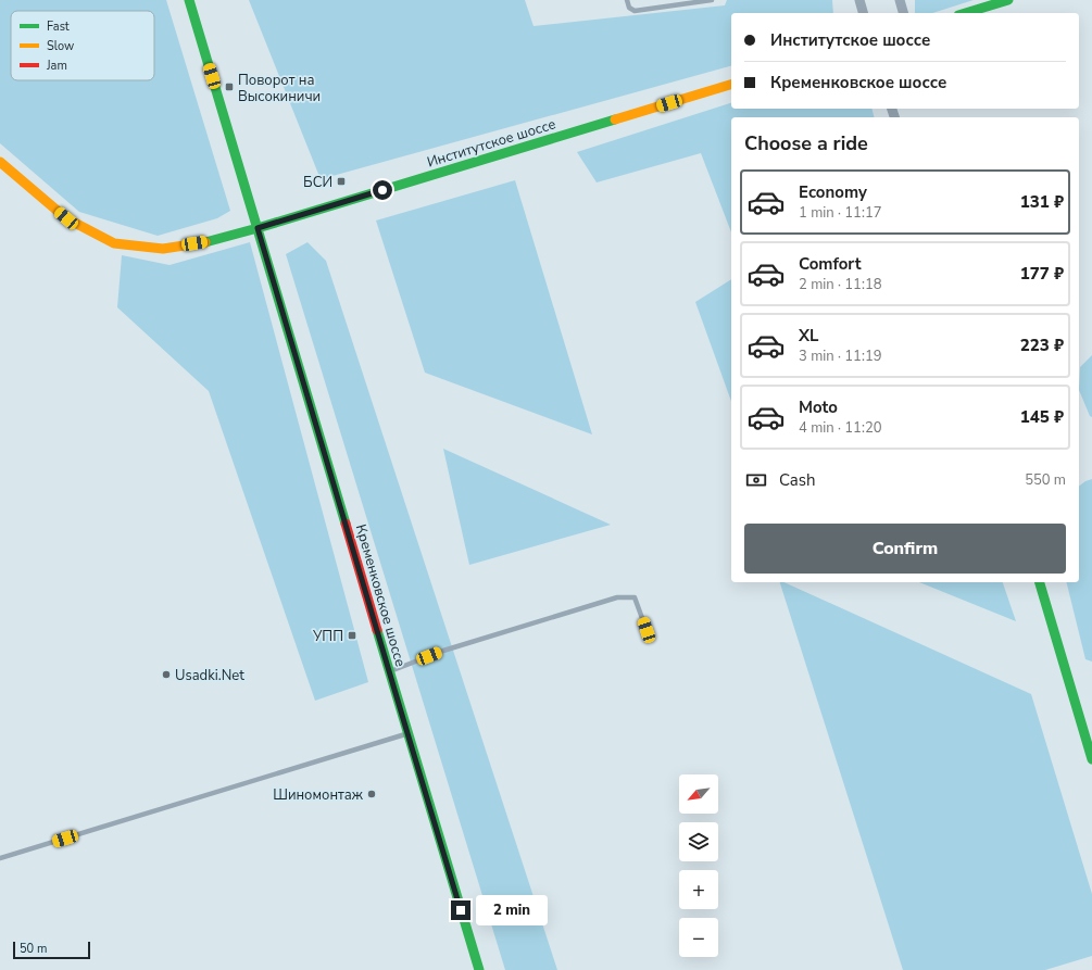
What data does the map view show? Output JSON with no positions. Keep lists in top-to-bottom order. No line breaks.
{"streets":{"street":["Институтское шоссе","Кременковское шоссе"]},"crossings":[["Институтское шоссе","Кременковское шоссе"]],"places":{"transit":["Поворот на Высокиничи","БСИ","УПП"],"other":["Usadki.Net","Шиномонтаж"]},"legend":["Fast","Slow","Jam"],"scale_bar":"50 m","north":"bottom left","page":{"banner":["Институтское шоссе","Кременковское шоссе"],"heading":"Choose a ride","list":[{"name":"Economy","note":"1 min · 11:17","value":"131 ₽"},{"name":"Comfort","note":"2 min · 11:18","value":"177 ₽"},{"name":"XL","note":"3 min · 11:19","value":"223 ₽"},{"name":"Moto","note":"4 min · 11:20","value":"145 ₽"}],"pay":["Cash","550 m"],"buttons":"Confirm","map_buttons":["+","−"],"bubble":"2 min","scale":"50 m"}}
